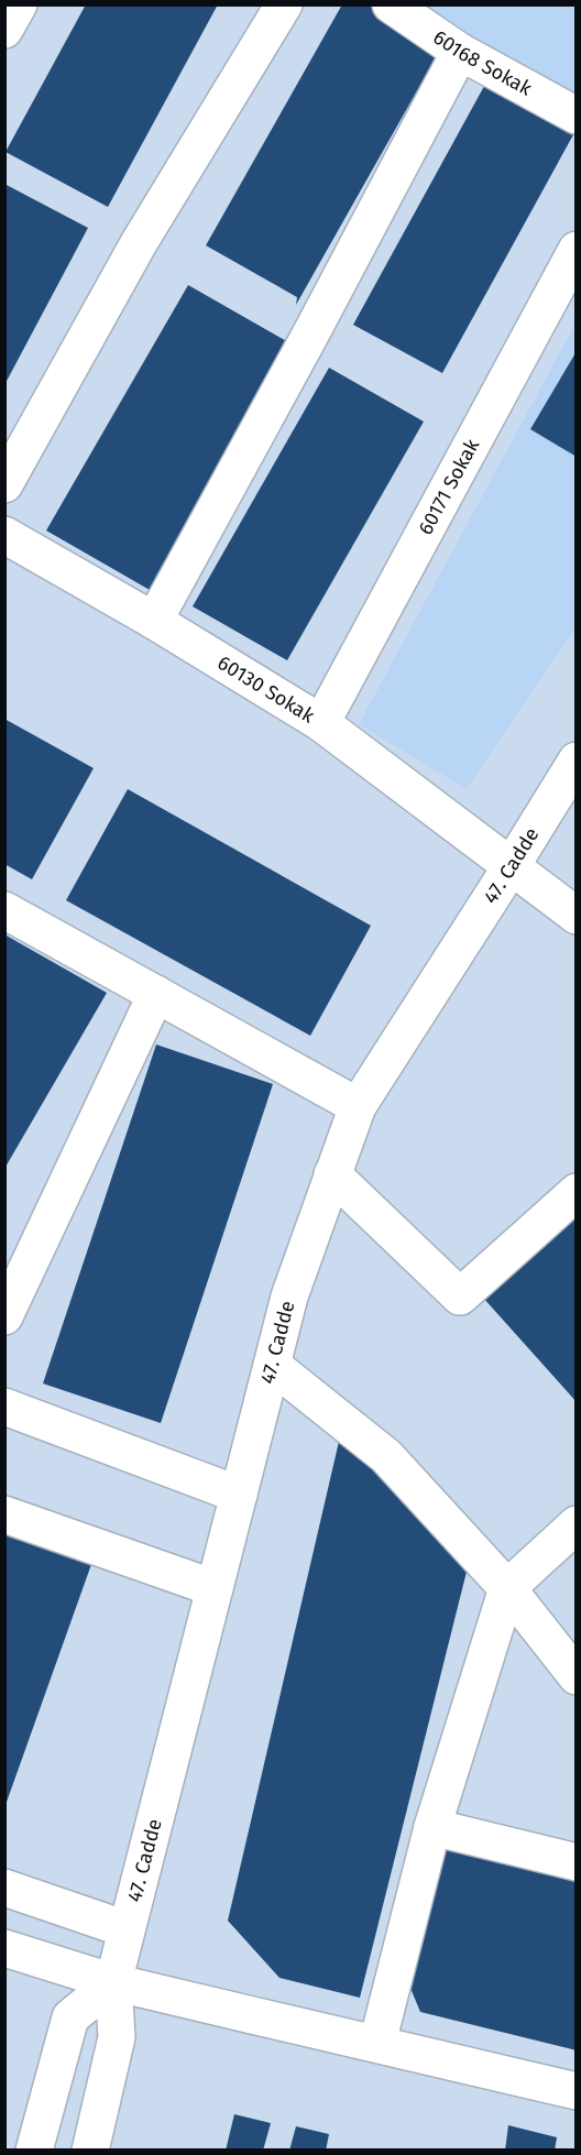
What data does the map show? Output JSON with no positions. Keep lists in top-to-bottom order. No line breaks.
{"streets":{"street":["60168 Sokak","60171 Sokak","60130 Sokak","47. Cadde"]},"crossings":[["60171 Sokak","60130 Sokak"],["60130 Sokak","47. Cadde"]]}
